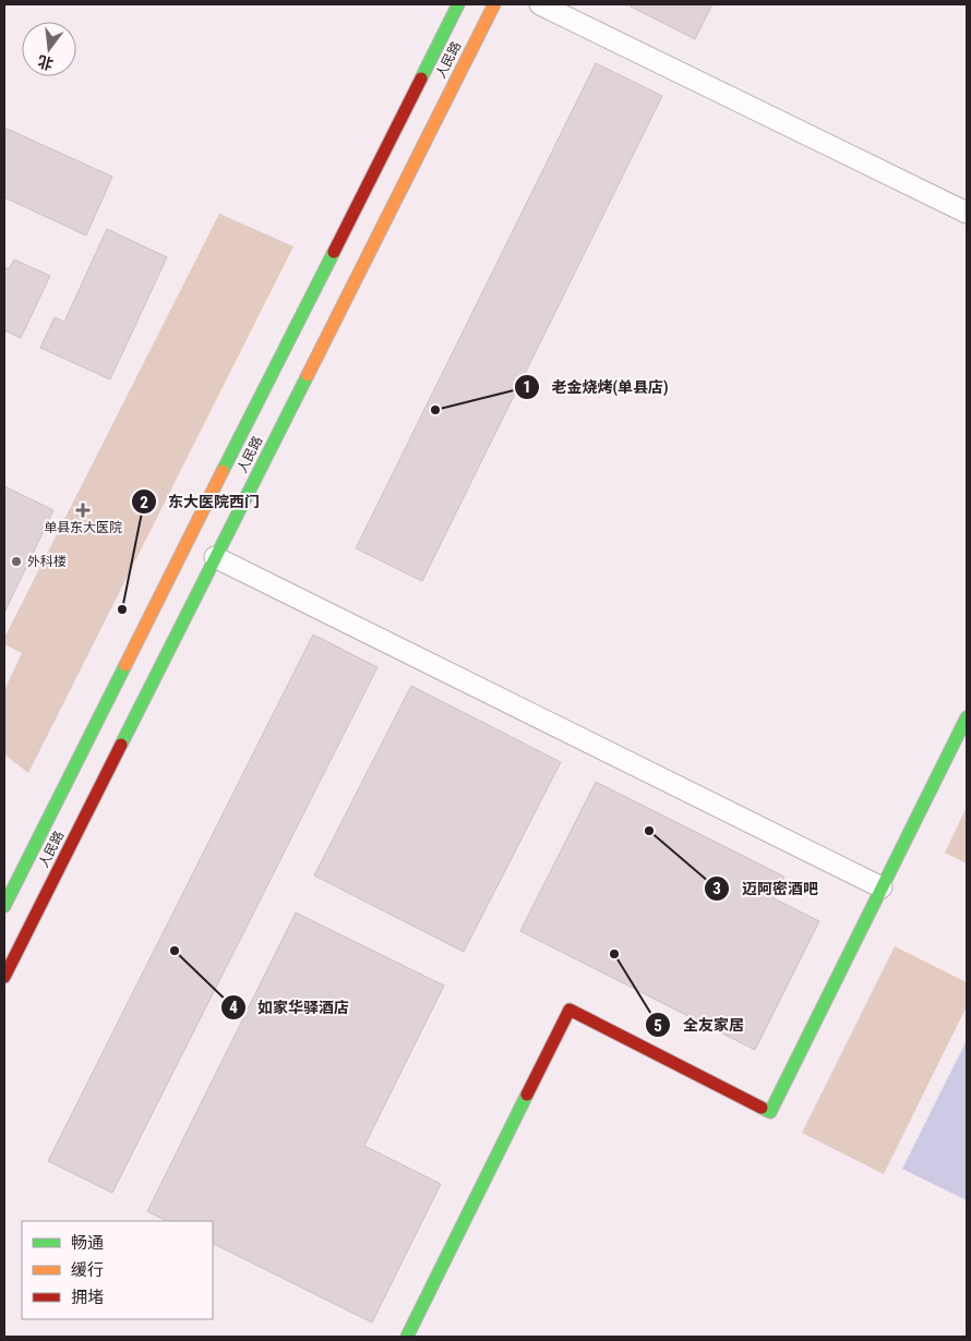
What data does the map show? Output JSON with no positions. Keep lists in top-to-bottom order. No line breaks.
{"streets":{"main road":["人民路"]},"places":{"other":["老金烧烤(单县店)","外科楼","东大医院西门","迈阿密酒吧","如家华驿酒店","全友家居"],"health":["单县东大医院"]},"legend":["畅通","缓行","拥堵"],"north":"bottom"}
